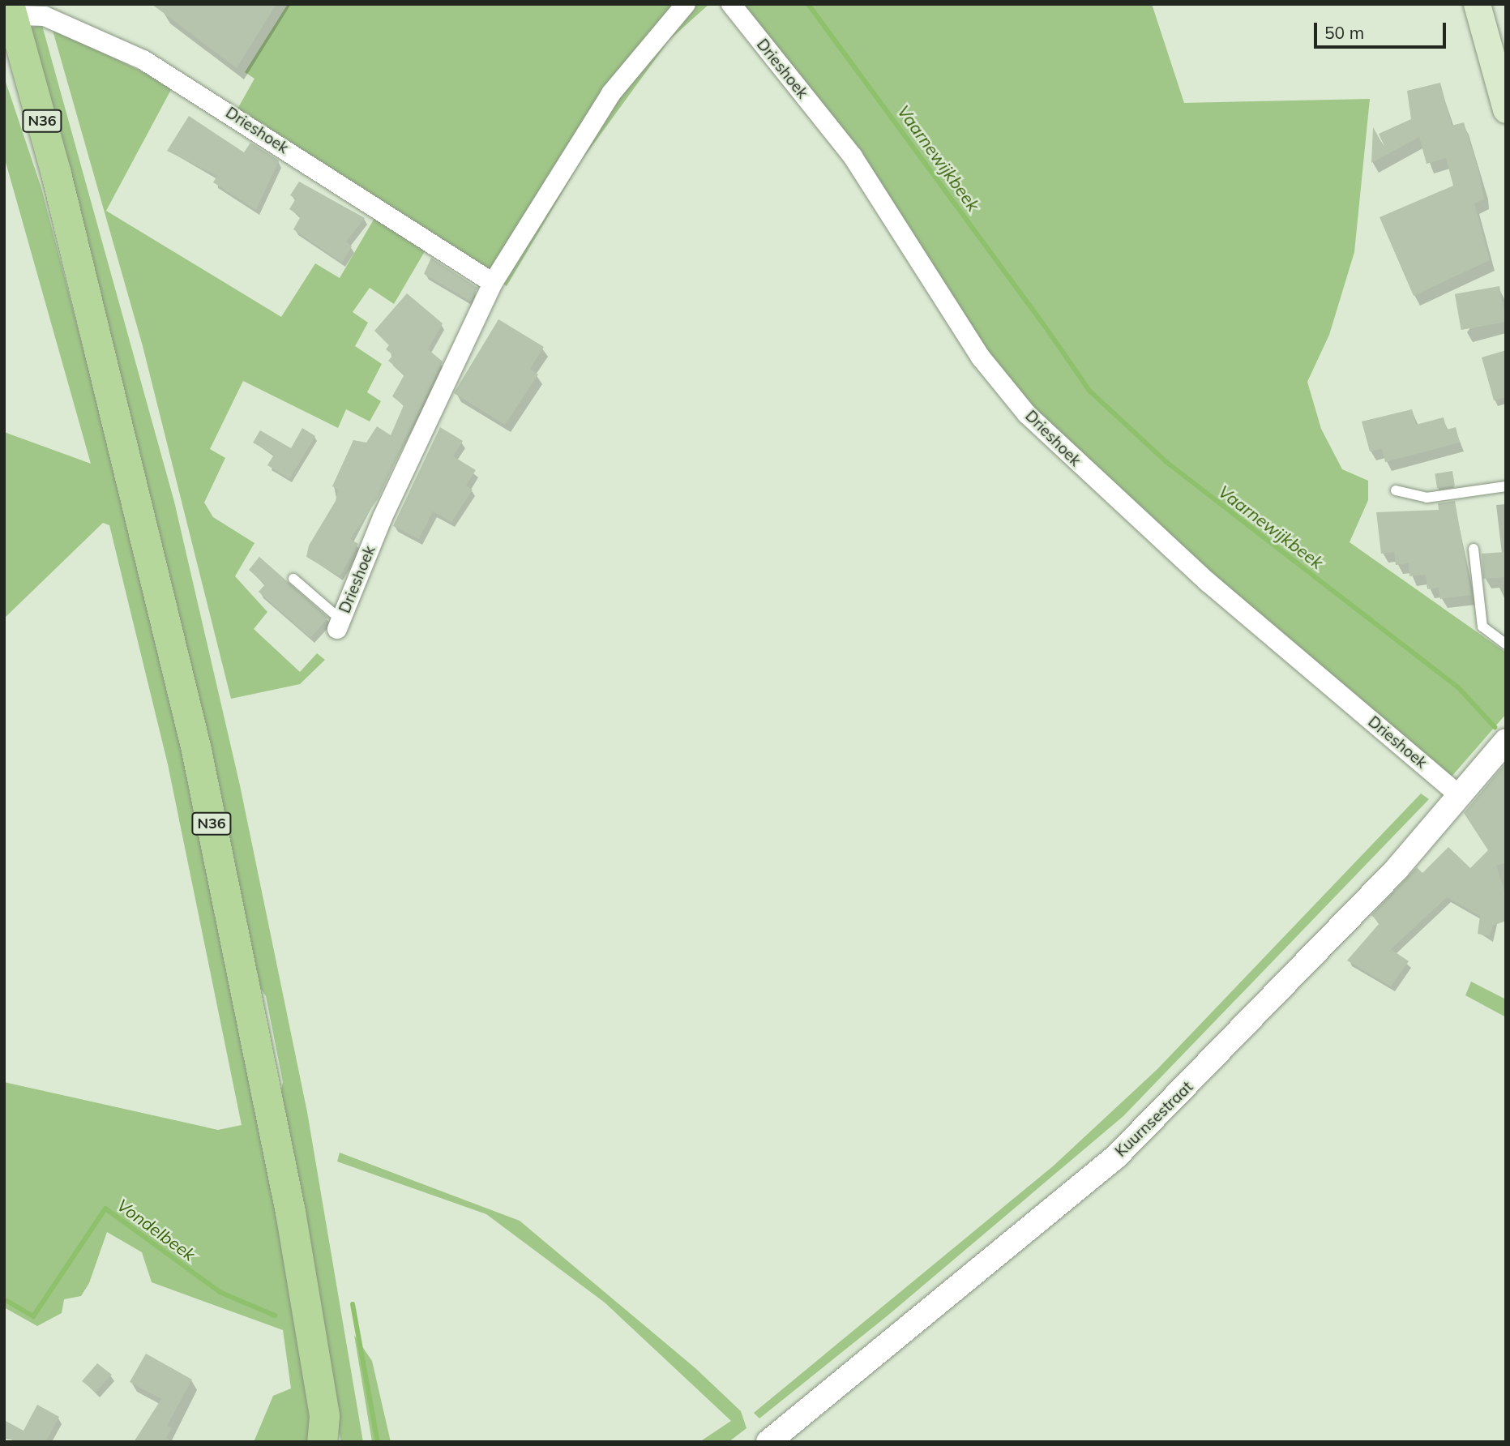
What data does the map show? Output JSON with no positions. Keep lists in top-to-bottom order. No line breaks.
{"streets":{"main road":["N36"],"street":["Drieshoek","Kuurnsestraat"]},"crossings":[["Drieshoek","N36"],["Drieshoek","Kuurnsestraat"]],"water":["Vaarnewijkbeek","Vondelbeek"],"scale_bar":"50 m"}
